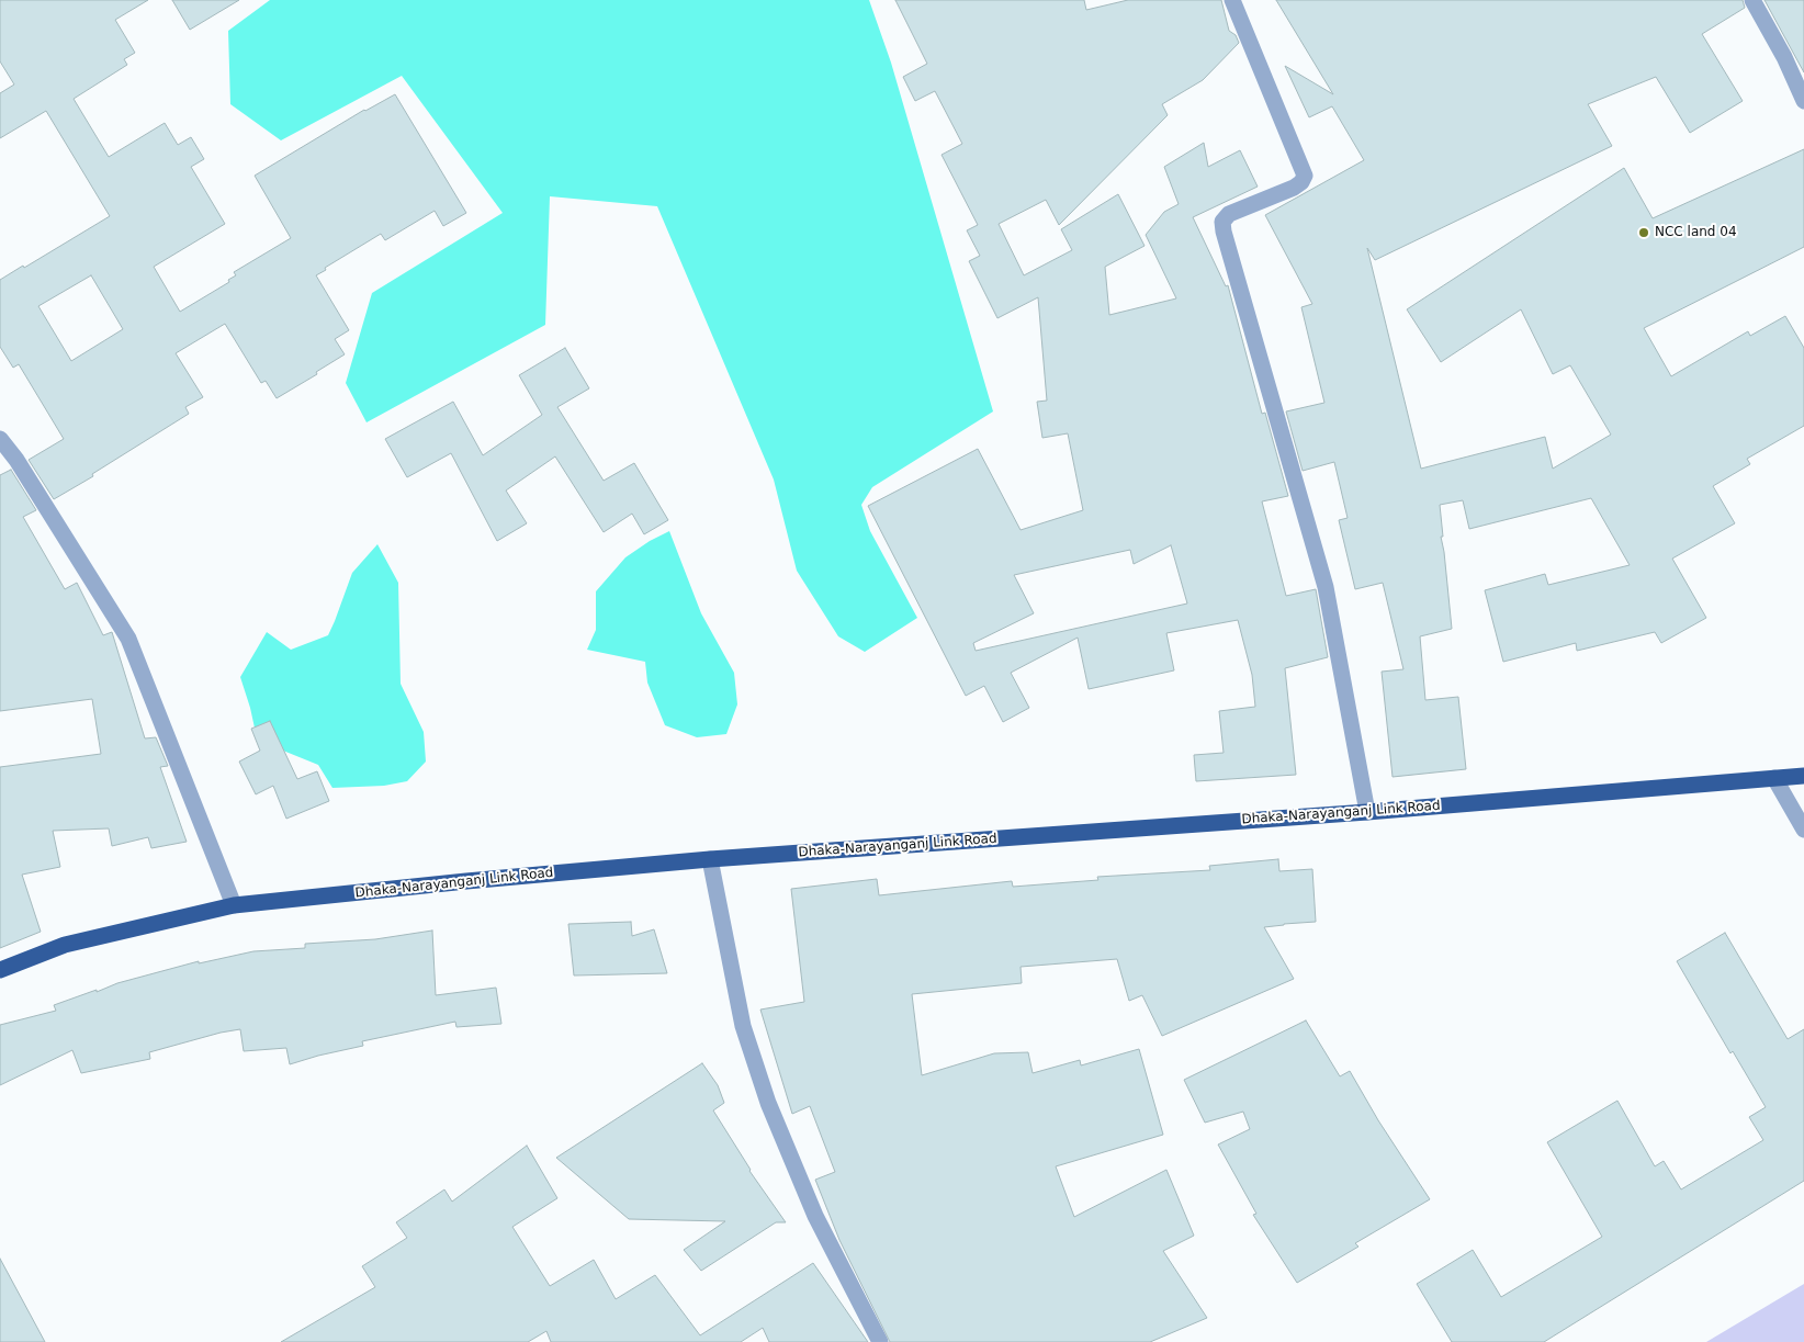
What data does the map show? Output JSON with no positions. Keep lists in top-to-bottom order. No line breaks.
{"streets":{"highway":["Dhaka-Narayanganj Link Road"]},"places":["NCC land 04"]}
